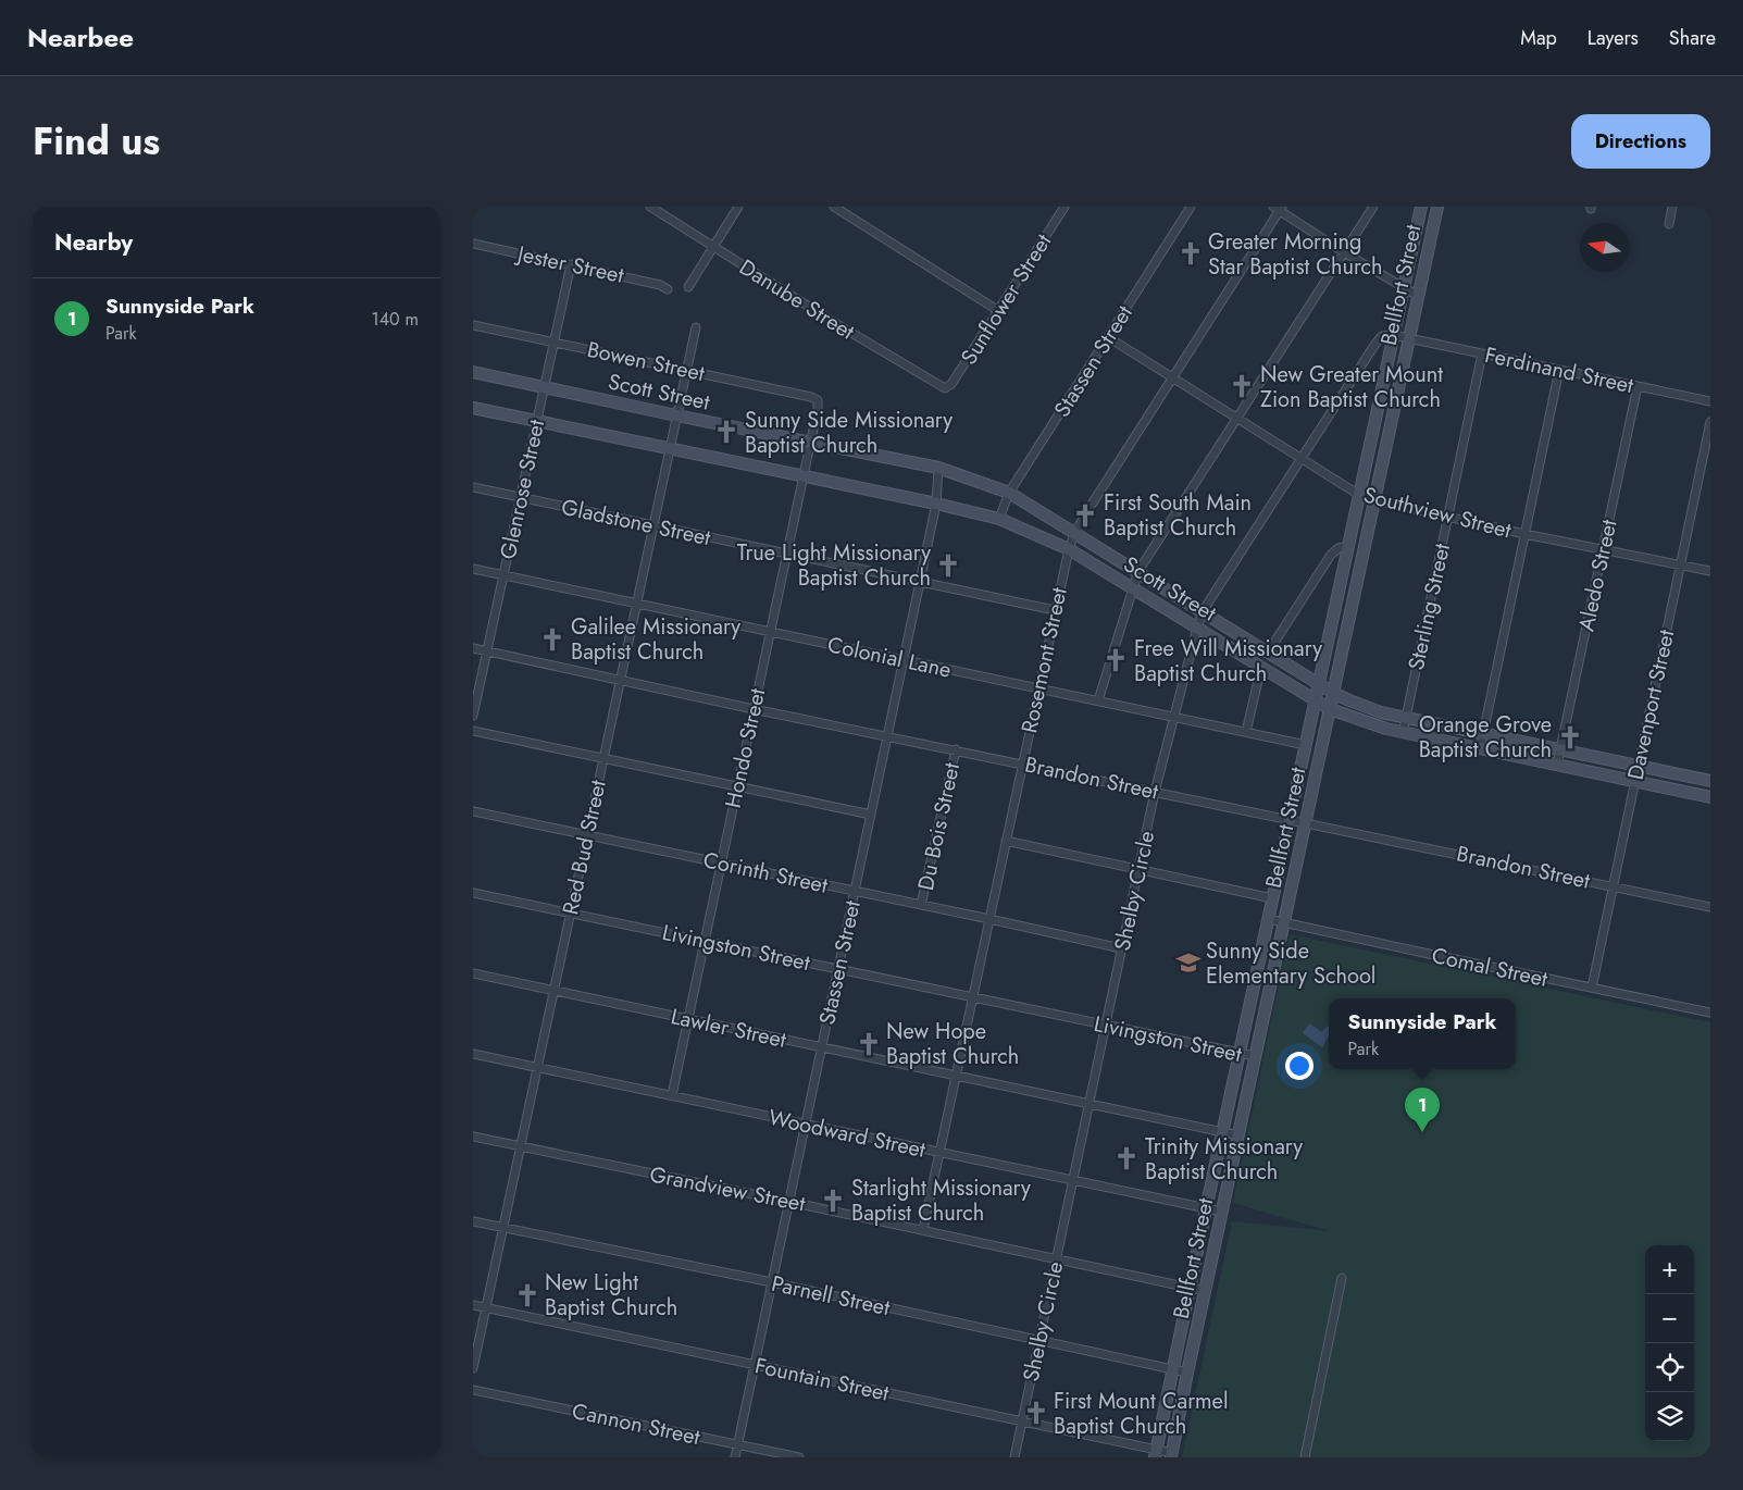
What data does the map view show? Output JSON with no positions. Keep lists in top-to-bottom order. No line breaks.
{"streets":{"main road":["Bellfort Street","Scott Street"],"street":["Jester Street","Danube Street","Sunflower Street","Bowen Street","Stassen Street","Ferdinand Street","Glenrose Street","Southview Street","Gladstone Street","Aledo Street","Sterling Street","Colonial Lane","Rosemont Street","Davenport Street","Hondo Street","Brandon Street","Du Bois Street","Red Bud Street","Corinth Street","Shelby Circle","Livingston Street","Comal Street","Lawler Street","Woodward Street","Grandview Street","Parnell Street","Fountain Street","Cannon Street"]},"crossings":[["Jester Street","Glenrose Street"],["Bellfort Street","Ferdinand Street"],["Bellfort Street","Scott Street"],["Bellfort Street","Southview Street"],["Bellfort Street","Colonial Lane"],["Bellfort Street","Brandon Street"],["Bellfort Street","Shelby Circle"],["Bellfort Street","Livingston Street"],["Bellfort Street","Comal Street"],["Bellfort Street","Lawler Street"],["Bellfort Street","Woodward Street"],["Bellfort Street","Grandview Street"],["Bellfort Street","Parnell Street"],["Bellfort Street","Fountain Street"],["Danube Street","Sunflower Street"],["Bowen Street","Glenrose Street"],["Bowen Street","Hondo Street"],["Bowen Street","Red Bud Street"],["Stassen Street","Scott Street"],["Stassen Street","Southview Street"],["Stassen Street","Gladstone Street"],["Stassen Street","Colonial Lane"],["Stassen Street","Brandon Street"],["Stassen Street","Corinth Street"],["Stassen Street","Livingston Street"],["Stassen Street","Lawler Street"],["Stassen Street","Woodward Street"],["Stassen Street","Grandview Street"],["Stassen Street","Parnell Street"],["Stassen Street","Fountain Street"],["Stassen Street","Cannon Street"],["Ferdinand Street","Aledo Street"],["Ferdinand Street","Sterling Street"],["Scott Street","Glenrose Street"],["Scott Street","Aledo Street"],["Scott Street","Sterling Street"],["Scott Street","Rosemont Street"],["Scott Street","Davenport Street"],["Scott Street","Hondo Street"],["Scott Street","Red Bud Street"],["Scott Street","Shelby Circle"],["Glenrose Street","Gladstone Street"],["Glenrose Street","Colonial Lane"],["Glenrose Street","Brandon Street"],["Southview Street","Aledo Street"],["Southview Street","Sterling Street"],["Southview Street","Rosemont Street"],["Southview Street","Davenport Street"],["Southview Street","Shelby Circle"],["Gladstone Street","Rosemont Street"],["Gladstone Street","Hondo Street"],["Gladstone Street","Red Bud Street"],["Colonial Lane","Rosemont Street"],["Colonial Lane","Hondo Street"],["Colonial Lane","Red Bud Street"],["Colonial Lane","Shelby Circle"],["Rosemont Street","Brandon Street"],["Rosemont Street","Corinth Street"],["Rosemont Street","Livingston Street"],["Rosemont Street","Lawler Street"],["Rosemont Street","Woodward Street"],["Rosemont Street","Grandview Street"],["Davenport Street","Brandon Street"],["Davenport Street","Comal Street"],["Hondo Street","Brandon Street"],["Hondo Street","Corinth Street"],["Hondo Street","Livingston Street"],["Hondo Street","Lawler Street"],["Hondo Street","Woodward Street"],["Brandon Street","Du Bois Street"],["Brandon Street","Red Bud Street"],["Brandon Street","Shelby Circle"],["Du Bois Street","Corinth Street"],["Red Bud Street","Corinth Street"],["Red Bud Street","Livingston Street"],["Red Bud Street","Lawler Street"],["Red Bud Street","Woodward Street"],["Red Bud Street","Grandview Street"],["Red Bud Street","Parnell Street"],["Red Bud Street","Fountain Street"],["Corinth Street","Shelby Circle"],["Shelby Circle","Livingston Street"],["Shelby Circle","Lawler Street"],["Shelby Circle","Woodward Street"],["Shelby Circle","Grandview Street"],["Shelby Circle","Parnell Street"],["Shelby Circle","Fountain Street"]],"places":{"church":["Greater Morning Star Baptist Church","New Greater Mount Zion Baptist Church","Sunny Side Missionary Baptist Church","First South Main Baptist Church","True Light Missionary Baptist Church","Galilee Missionary Baptist Church","Free Will Missionary Baptist Church","Orange Grove Baptist Church","New Hope Baptist Church","Trinity Missionary Baptist Church","Starlight Missionary Baptist Church","New Light Baptist Church","First Mount Carmel Baptist Church"],"school or university":["Sunny Side Elementary School"]},"north":"left","page":{"header":"Nearbee","nav":["Map","Layers","Share"],"title":"Find us","buttons":"Directions","heading":"Nearby","list":[{"mark":"1","name":"Sunnyside Park","note":"Park","value":"140 m"}],"popup":["Sunnyside Park","Park"],"pins":"1","map_buttons":["+","−"]}}
